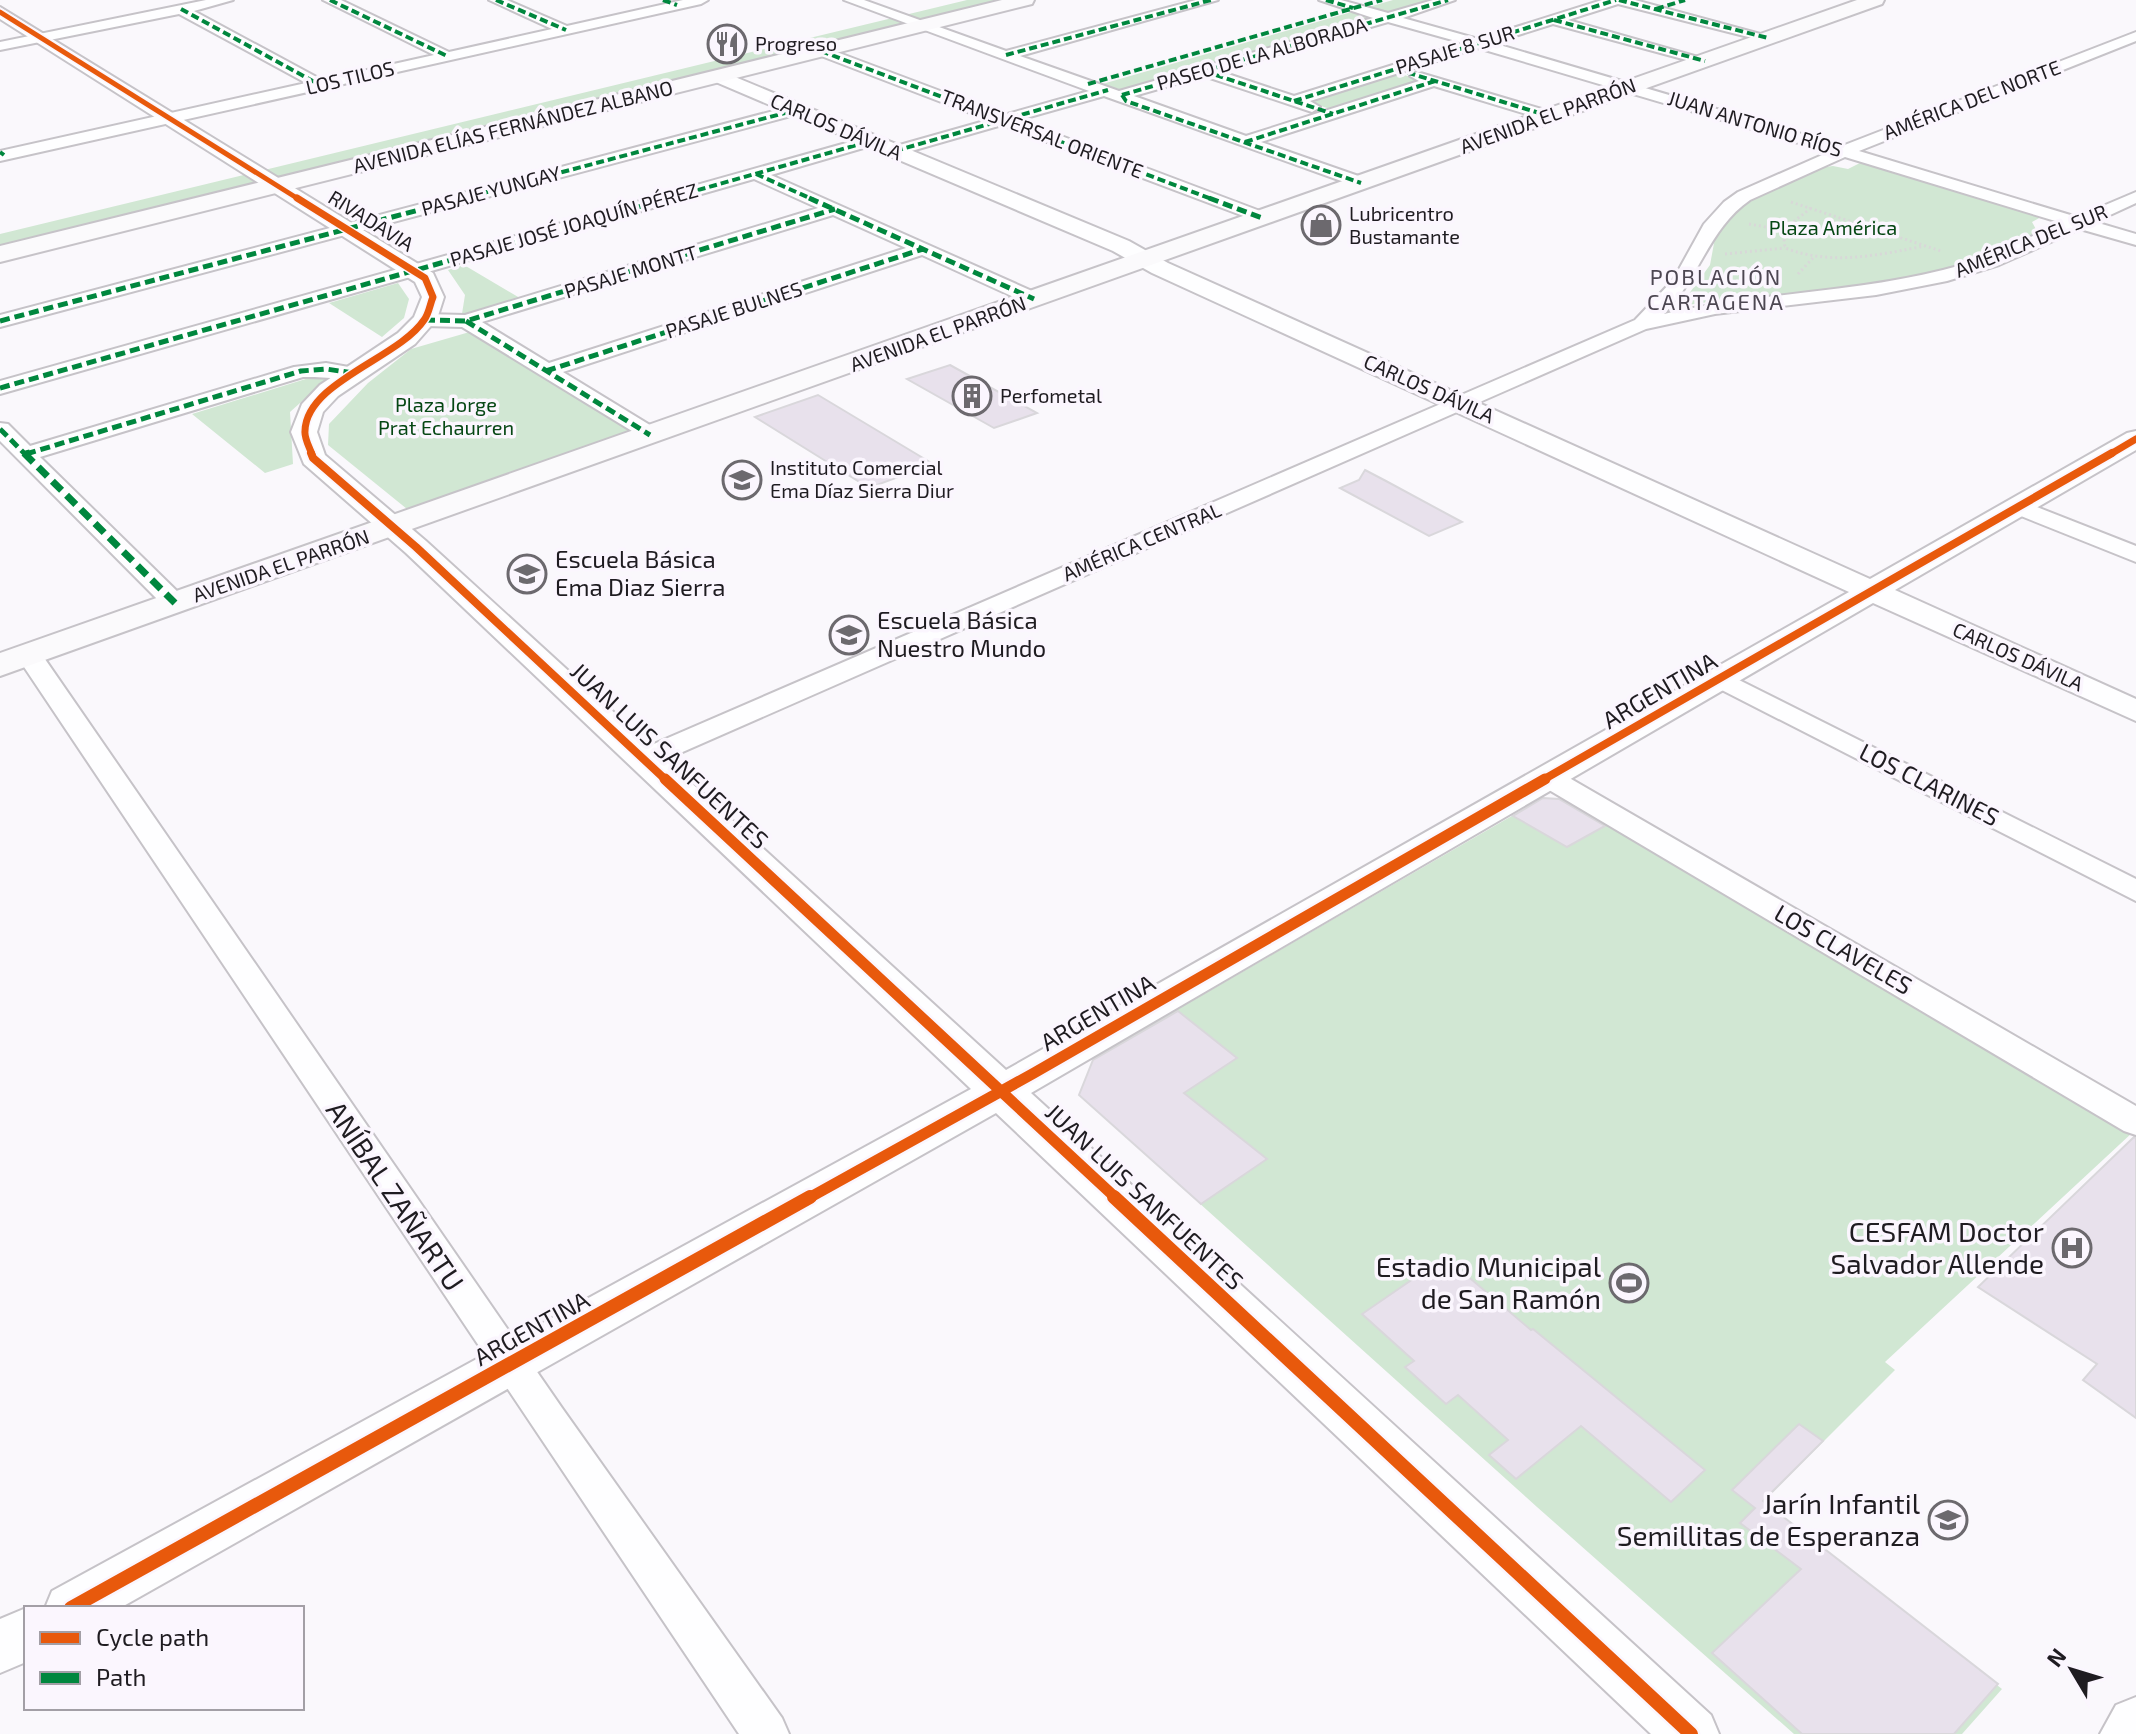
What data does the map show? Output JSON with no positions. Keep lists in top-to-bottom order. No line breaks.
{"streets":{"main road":["AVENIDA EL PARRÓN","AVENIDA ELÍAS FERNÁNDEZ ALBANO"],"street":["PASAJE 8 SUR","PASEO DE LA ALBORADA","LOS TILOS","AMÉRICA DEL NORTE","JUAN ANTONIO RÍOS","CARLOS DÁVILA","TRANSVERSAL ORIENTE","PASAJE YUNGAY","RIVADAVIA","PASAJE JOSÉ JOAQUÍN PÉREZ","AMÉRICA DEL SUR","PASAJE MONTT","PASAJE BULNES","AMÉRICA CENTRAL","ARGENTINA","JUAN LUIS SANFUENTES","LOS CLARINES","LOS CLAVELES","ANÍBAL ZAÑARTU"]},"crossings":[["PASAJE 8 SUR","JUAN ANTONIO RÍOS"],["PASEO DE LA ALBORADA","JUAN ANTONIO RÍOS"],["PASEO DE LA ALBORADA","CARLOS DÁVILA"],["PASEO DE LA ALBORADA","TRANSVERSAL ORIENTE"],["LOS TILOS","RIVADAVIA"],["AMÉRICA DEL NORTE","JUAN ANTONIO RÍOS"],["AMÉRICA DEL NORTE","AMÉRICA DEL SUR"],["AMÉRICA DEL NORTE","AMÉRICA CENTRAL"],["AVENIDA EL PARRÓN","JUAN ANTONIO RÍOS"],["AVENIDA EL PARRÓN","CARLOS DÁVILA"],["AVENIDA EL PARRÓN","TRANSVERSAL ORIENTE"],["AVENIDA EL PARRÓN","JUAN LUIS SANFUENTES"],["AVENIDA EL PARRÓN","ANÍBAL ZAÑARTU"],["JUAN ANTONIO RÍOS","AMÉRICA DEL SUR"],["AVENIDA ELÍAS FERNÁNDEZ ALBANO","CARLOS DÁVILA"],["AVENIDA ELÍAS FERNÁNDEZ ALBANO","TRANSVERSAL ORIENTE"],["AVENIDA ELÍAS FERNÁNDEZ ALBANO","RIVADAVIA"],["CARLOS DÁVILA","PASAJE YUNGAY"],["CARLOS DÁVILA","PASAJE JOSÉ JOAQUÍN PÉREZ"],["CARLOS DÁVILA","AMÉRICA CENTRAL"],["CARLOS DÁVILA","ARGENTINA"],["PASAJE YUNGAY","RIVADAVIA"],["RIVADAVIA","PASAJE JOSÉ JOAQUÍN PÉREZ"],["RIVADAVIA","PASAJE MONTT"],["AMÉRICA DEL SUR","AMÉRICA CENTRAL"],["AMÉRICA CENTRAL","JUAN LUIS SANFUENTES"],["ARGENTINA","JUAN LUIS SANFUENTES"],["ARGENTINA","LOS CLARINES"],["ARGENTINA","LOS CLAVELES"],["ARGENTINA","ANÍBAL ZAÑARTU"]],"districts":["POBLACIÓN CARTAGENA"],"parks":["Plaza América","Plaza Jorge Prat Echaurren"],"places":{"restaurant":["Progreso"],"shop":["Lubricentro Bustamante"],"building":["Perfometal"],"school or university":["Instituto Comercial Ema Díaz Sierra Diur","Escuela Básica Ema Diaz Sierra","Escuela Básica Nuestro Mundo","Jarín Infantil Semillitas de Esperanza"],"hospital":["CESFAM Doctor Salvador Allende"],"sports":["Estadio Municipal de San Ramón"]},"legend":["Cycle path","Path"],"north":"top left"}
